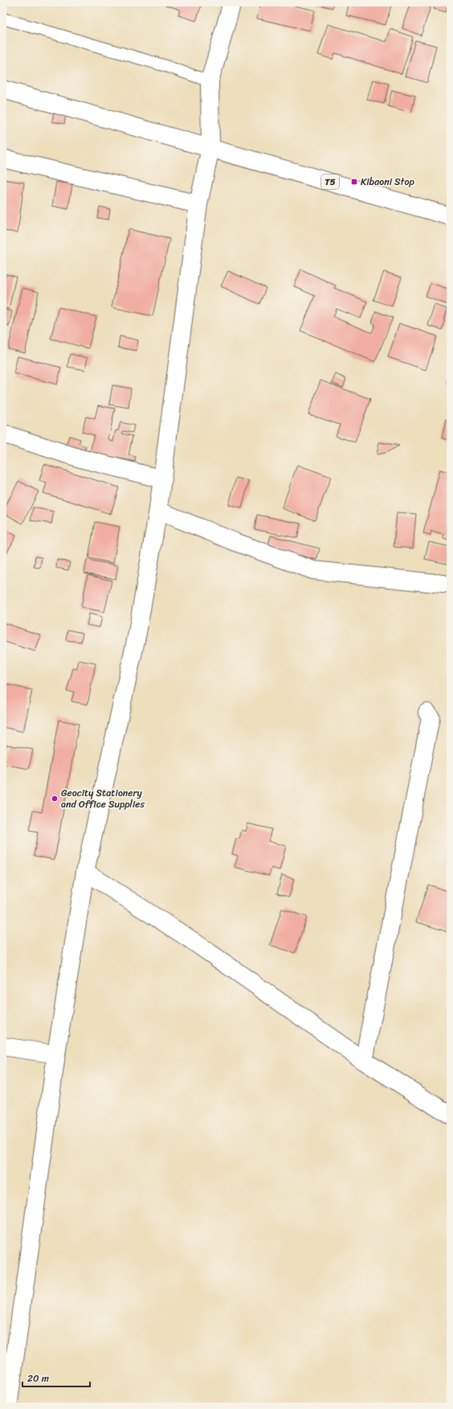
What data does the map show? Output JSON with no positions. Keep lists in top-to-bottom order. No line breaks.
{"streets":{"main road":["T5"]},"places":{"transit":["Kibaoni Stop"],"other":["Geocity Stationery and Office Supplies"]},"scale_bar":"20 m"}
